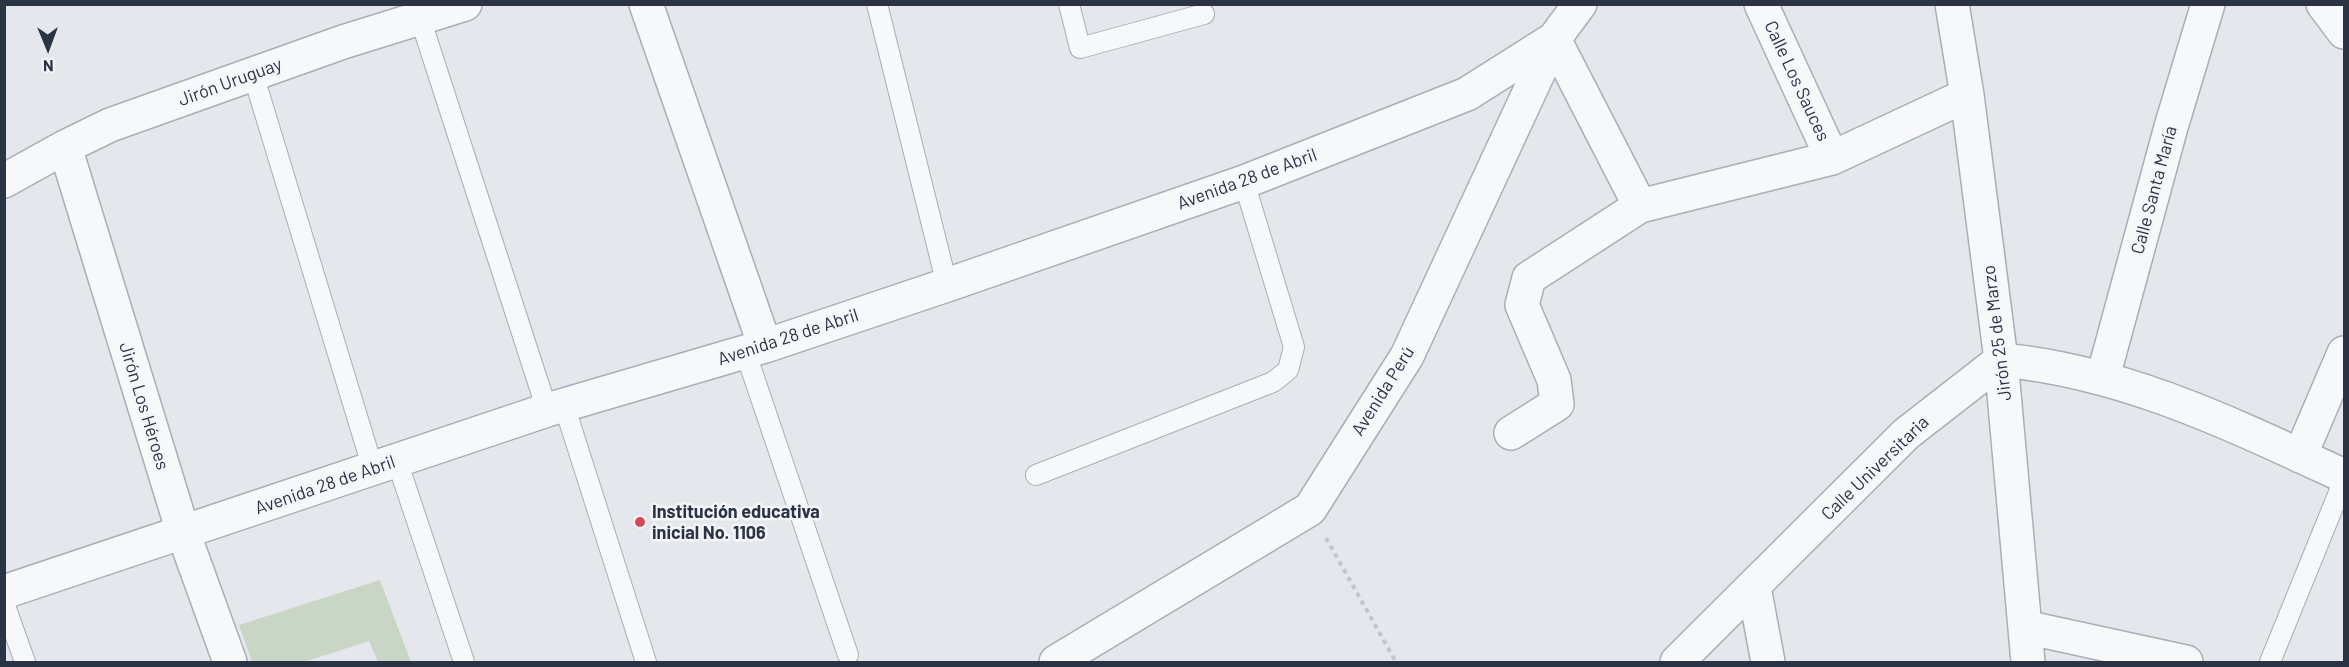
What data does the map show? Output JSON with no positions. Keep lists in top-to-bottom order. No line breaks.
{"streets":{"street":["Calle Los Sauces","Jirón Uruguay","Avenida 28 de Abril","Calle Santa María","Jirón 25 de Marzo","Avenida Perú","Jirón Los Héroes","Calle Universitaria"]},"crossings":[["Jirón Uruguay","Jirón Los Héroes"],["Avenida 28 de Abril","Avenida Perú"],["Avenida 28 de Abril","Jirón Los Héroes"],["Jirón 25 de Marzo","Calle Universitaria"]],"places":["Institución educativa inicial No. 1106"],"north":"bottom"}
